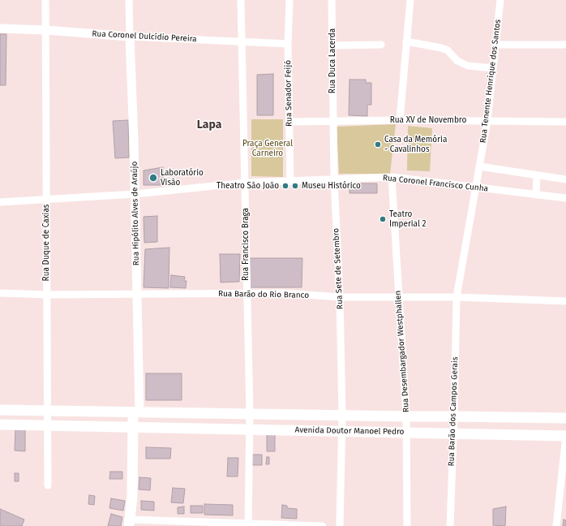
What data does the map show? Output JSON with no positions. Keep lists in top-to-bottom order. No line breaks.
{"streets":{"main road":["Avenida Doutor Manoel Pedro"],"street":["Rua Coronel Dulcídio Pereira","Rua Duca Lacerda","Rua Tenente Henrique dos Santos","Rua Senador Feijó","Rua XV de Novembro","Rua Coronel Francisco Cunha","Rua Hipólito Alves de Araújo","Rua Duque de Caxias","Rua Francisco Braga","Rua Sete de Setembro","Rua Barão do Rio Branco","Rua Desembargador Westphallen","Rua Barão dos Campos Gerais"]},"crossings":[["Rua Coronel Dulcídio Pereira","Rua Senador Feijó"],["Rua Coronel Dulcídio Pereira","Rua Hipólito Alves de Araújo"],["Rua Coronel Dulcídio Pereira","Rua Duque de Caxias"],["Rua Coronel Dulcídio Pereira","Rua Francisco Braga"],["Rua Duca Lacerda","Rua XV de Novembro"],["Rua Duca Lacerda","Rua Sete de Setembro"],["Rua Tenente Henrique dos Santos","Rua XV de Novembro"],["Rua Tenente Henrique dos Santos","Rua Coronel Francisco Cunha"],["Rua Tenente Henrique dos Santos","Rua Barão do Rio Branco"],["Rua Tenente Henrique dos Santos","Rua Barão dos Campos Gerais"],["Rua Senador Feijó","Rua XV de Novembro"],["Rua Senador Feijó","Rua Coronel Francisco Cunha"],["Rua XV de Novembro","Rua Sete de Setembro"],["Rua Coronel Francisco Cunha","Rua Hipólito Alves de Araújo"],["Rua Coronel Francisco Cunha","Rua Duque de Caxias"],["Rua Coronel Francisco Cunha","Rua Francisco Braga"],["Rua Coronel Francisco Cunha","Rua Sete de Setembro"],["Rua Coronel Francisco Cunha","Rua Desembargador Westphallen"],["Rua Hipólito Alves de Araújo","Rua Barão do Rio Branco"],["Rua Hipólito Alves de Araújo","Avenida Doutor Manoel Pedro"],["Rua Duque de Caxias","Rua Barão do Rio Branco"],["Rua Duque de Caxias","Avenida Doutor Manoel Pedro"],["Rua Francisco Braga","Rua Barão do Rio Branco"],["Rua Francisco Braga","Avenida Doutor Manoel Pedro"],["Rua Sete de Setembro","Rua Barão do Rio Branco"],["Rua Sete de Setembro","Avenida Doutor Manoel Pedro"],["Rua Barão do Rio Branco","Rua Desembargador Westphallen"],["Rua Barão do Rio Branco","Rua Barão dos Campos Gerais"],["Rua Desembargador Westphallen","Avenida Doutor Manoel Pedro"],["Rua Barão dos Campos Gerais","Avenida Doutor Manoel Pedro"]],"districts":["Lapa"],"parks":["Praça General Carneiro"],"places":["Casa da Memória - Cavalinhos","Laboratório Visão","Theatro São João","Museu Histórico","Teatro Imperial 2"]}
